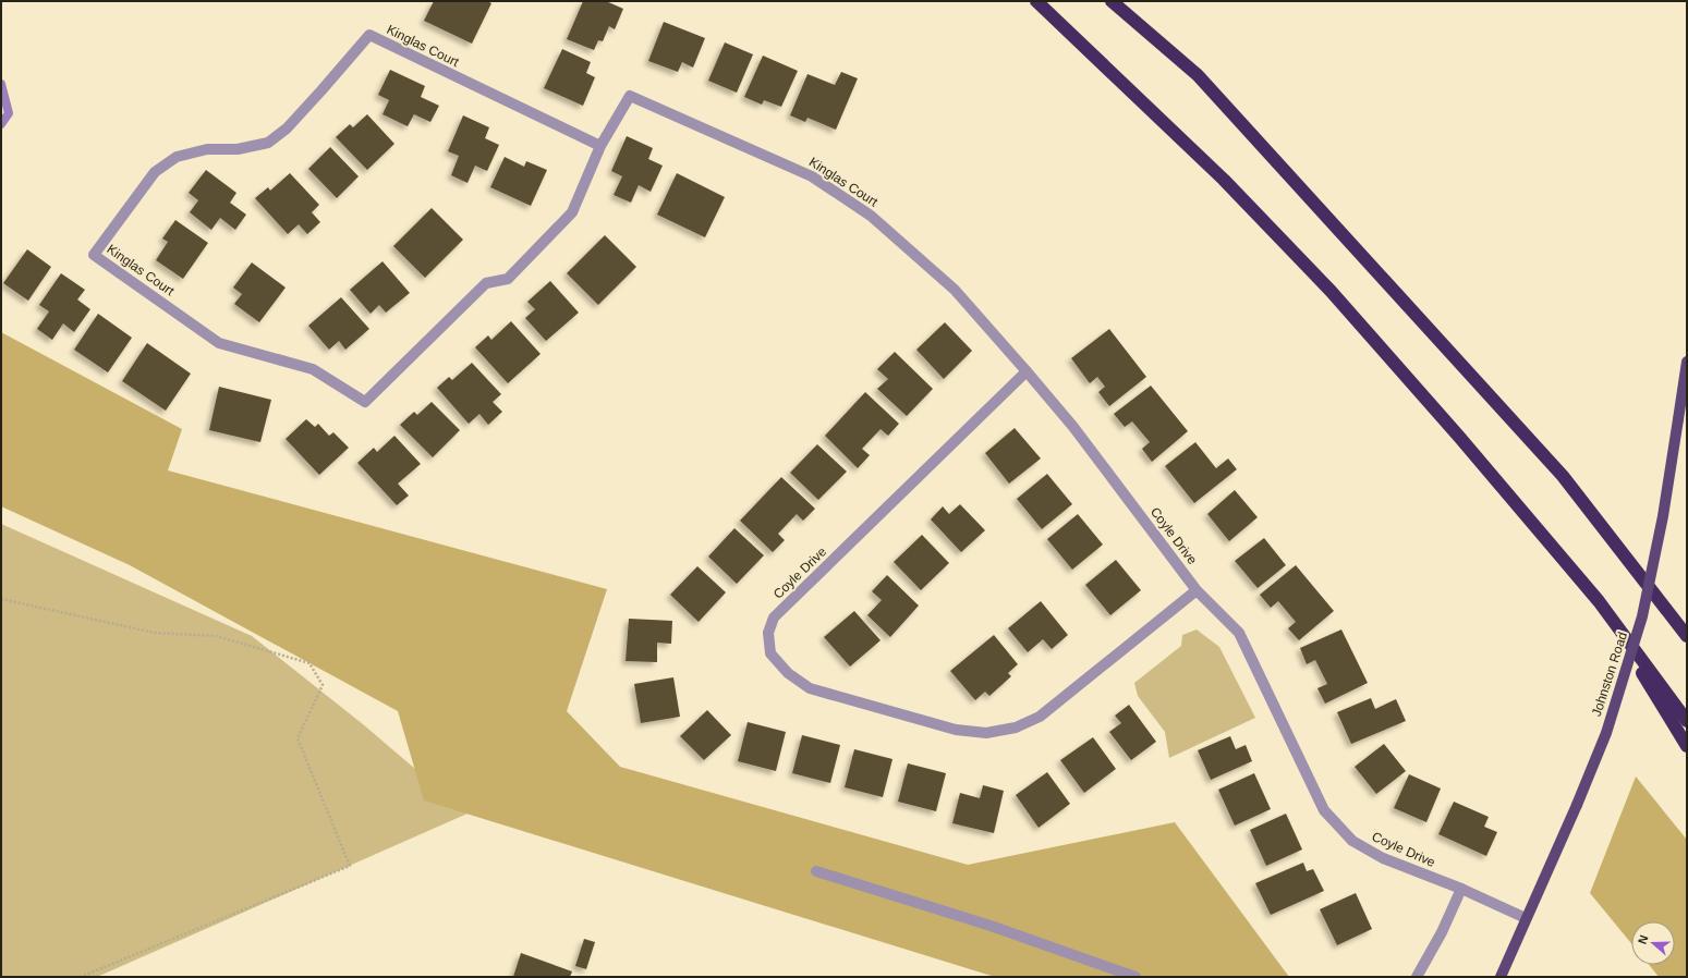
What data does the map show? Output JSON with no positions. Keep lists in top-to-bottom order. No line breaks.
{"streets":{"main road":["Johnston Road"],"street":["Kinglas Court","Coyle Drive"]},"crossings":[["Kinglas Court","Coyle Drive"],["Coyle Drive","Johnston Road"]],"north":"left"}
